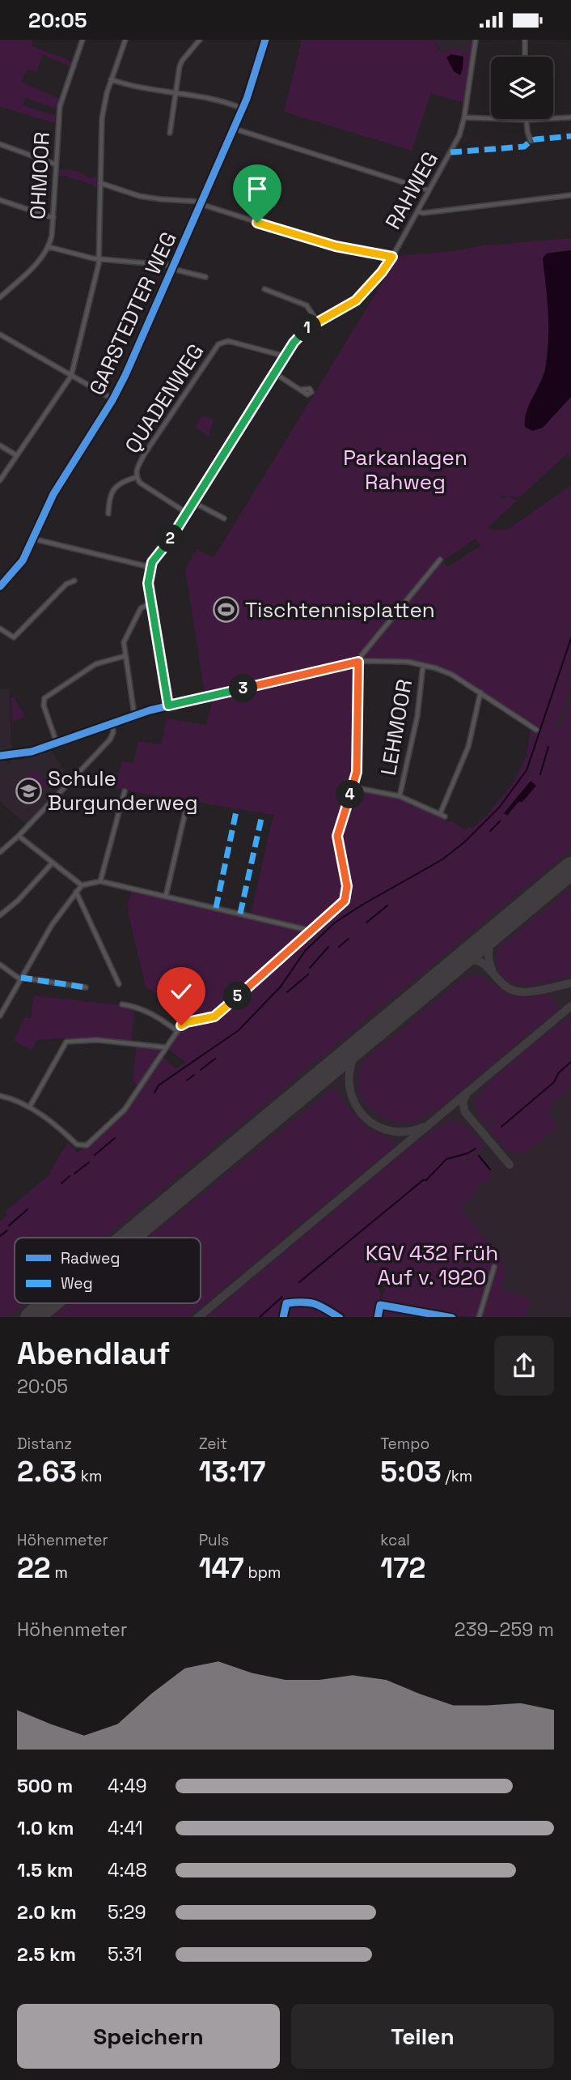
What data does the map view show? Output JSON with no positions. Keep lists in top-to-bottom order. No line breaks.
{"streets":{"main road":["GARSTEDTER WEG"],"street":["OHMOOR","RAHWEG","QUADENWEG","LEHMOOR"]},"crossings":[["RAHWEG","QUADENWEG"]],"parks":["Parkanlagen Rahweg","KGV 432 Früh Auf v. 1920"],"places":{"sports":["Tischtennisplatten"],"school or university":["Schule Burgunderweg"]},"legend":["Radweg","Weg"],"page":{"status":"20:05","pins":["1","2","3","4","5"],"heading":["Abendlauf","20:05"],"stats":[["Distanz","2.63 km"],["Zeit","13:17"],["Tempo","5:03 /km"],["Höhenmeter","22 m"],["Puls","147 bpm"],["kcal","172"]],"chart":["Höhenmeter","239–259 m"],"list":[{"name":"500 m","note":"4:49"},{"name":"1.0 km","note":"4:41"},{"name":"1.5 km","note":"4:48"},{"name":"2.0 km","note":"5:29"},{"name":"2.5 km","note":"5:31"}],"buttons":["Speichern","Teilen"]}}
